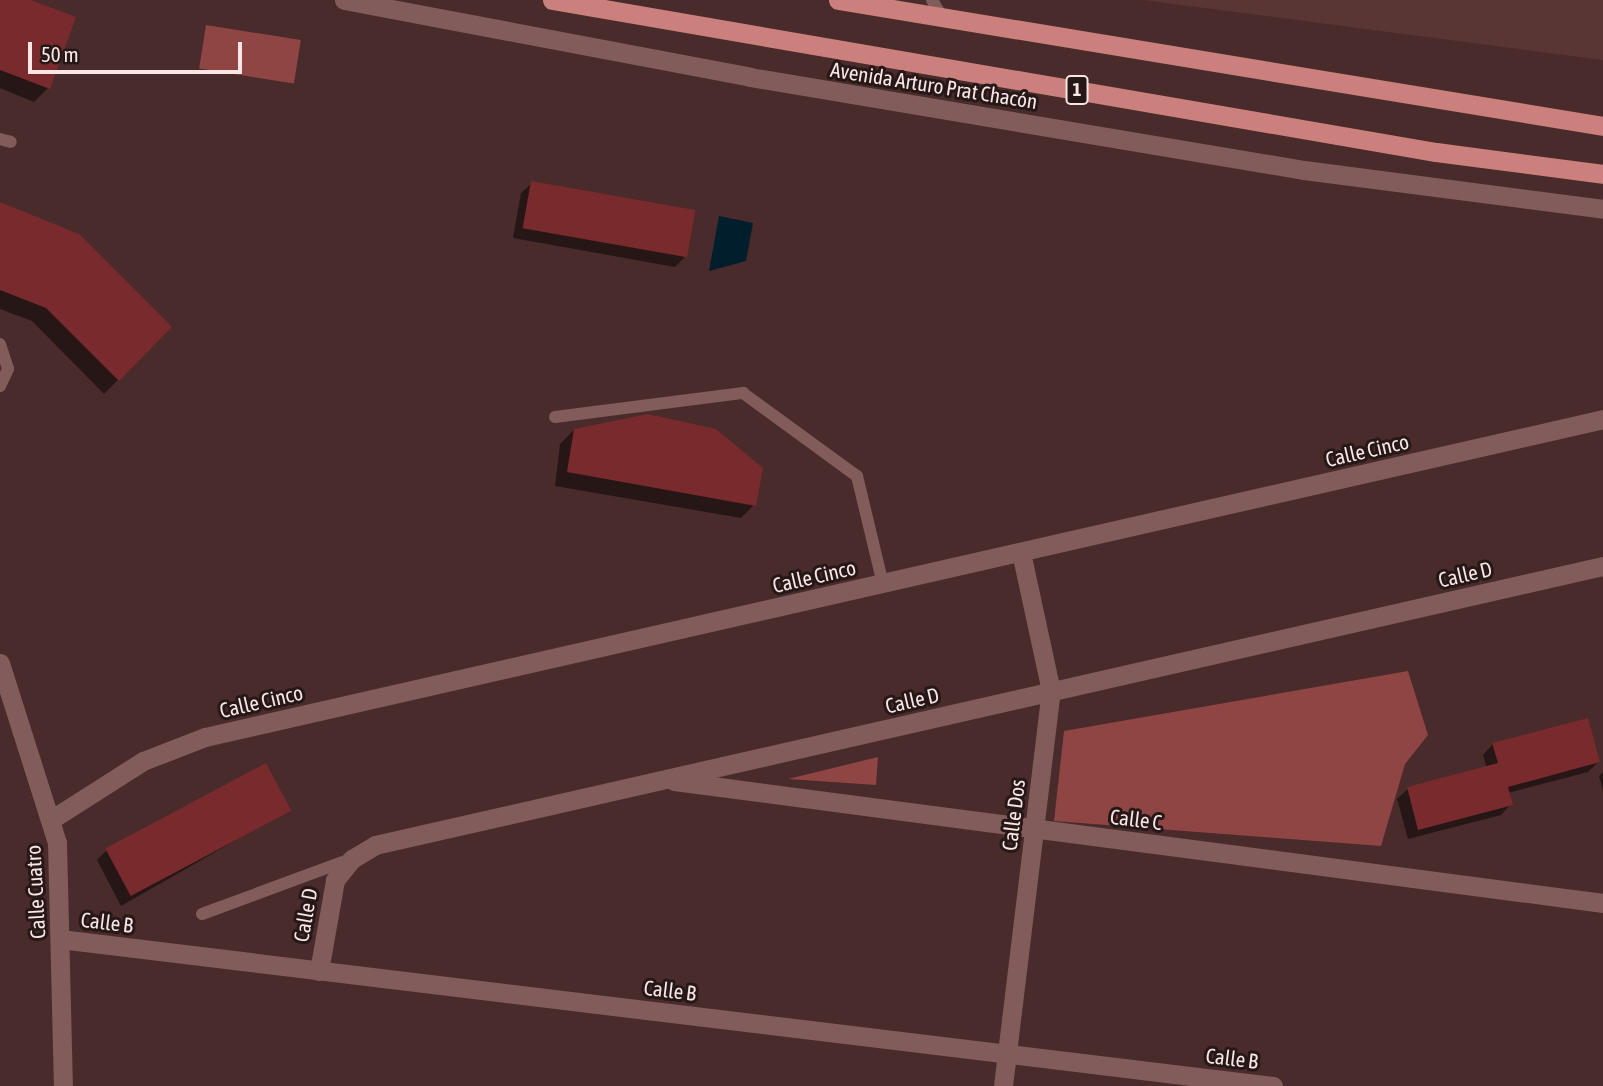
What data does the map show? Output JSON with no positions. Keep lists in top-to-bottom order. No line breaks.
{"streets":{"main road":["Avenida Arturo Prat Chacón","1"],"street":["Calle Cinco","Calle D","Calle Dos","Calle C","Calle Cuatro","Calle B"]},"crossings":[["Calle Cinco","Calle Dos"],["Calle Cinco","Calle Cuatro"],["Calle D","Calle Dos"],["Calle D","Calle C"],["Calle D","Calle B"],["Calle Dos","Calle C"],["Calle Dos","Calle B"],["Calle Cuatro","Calle B"]],"scale_bar":"50 m"}
